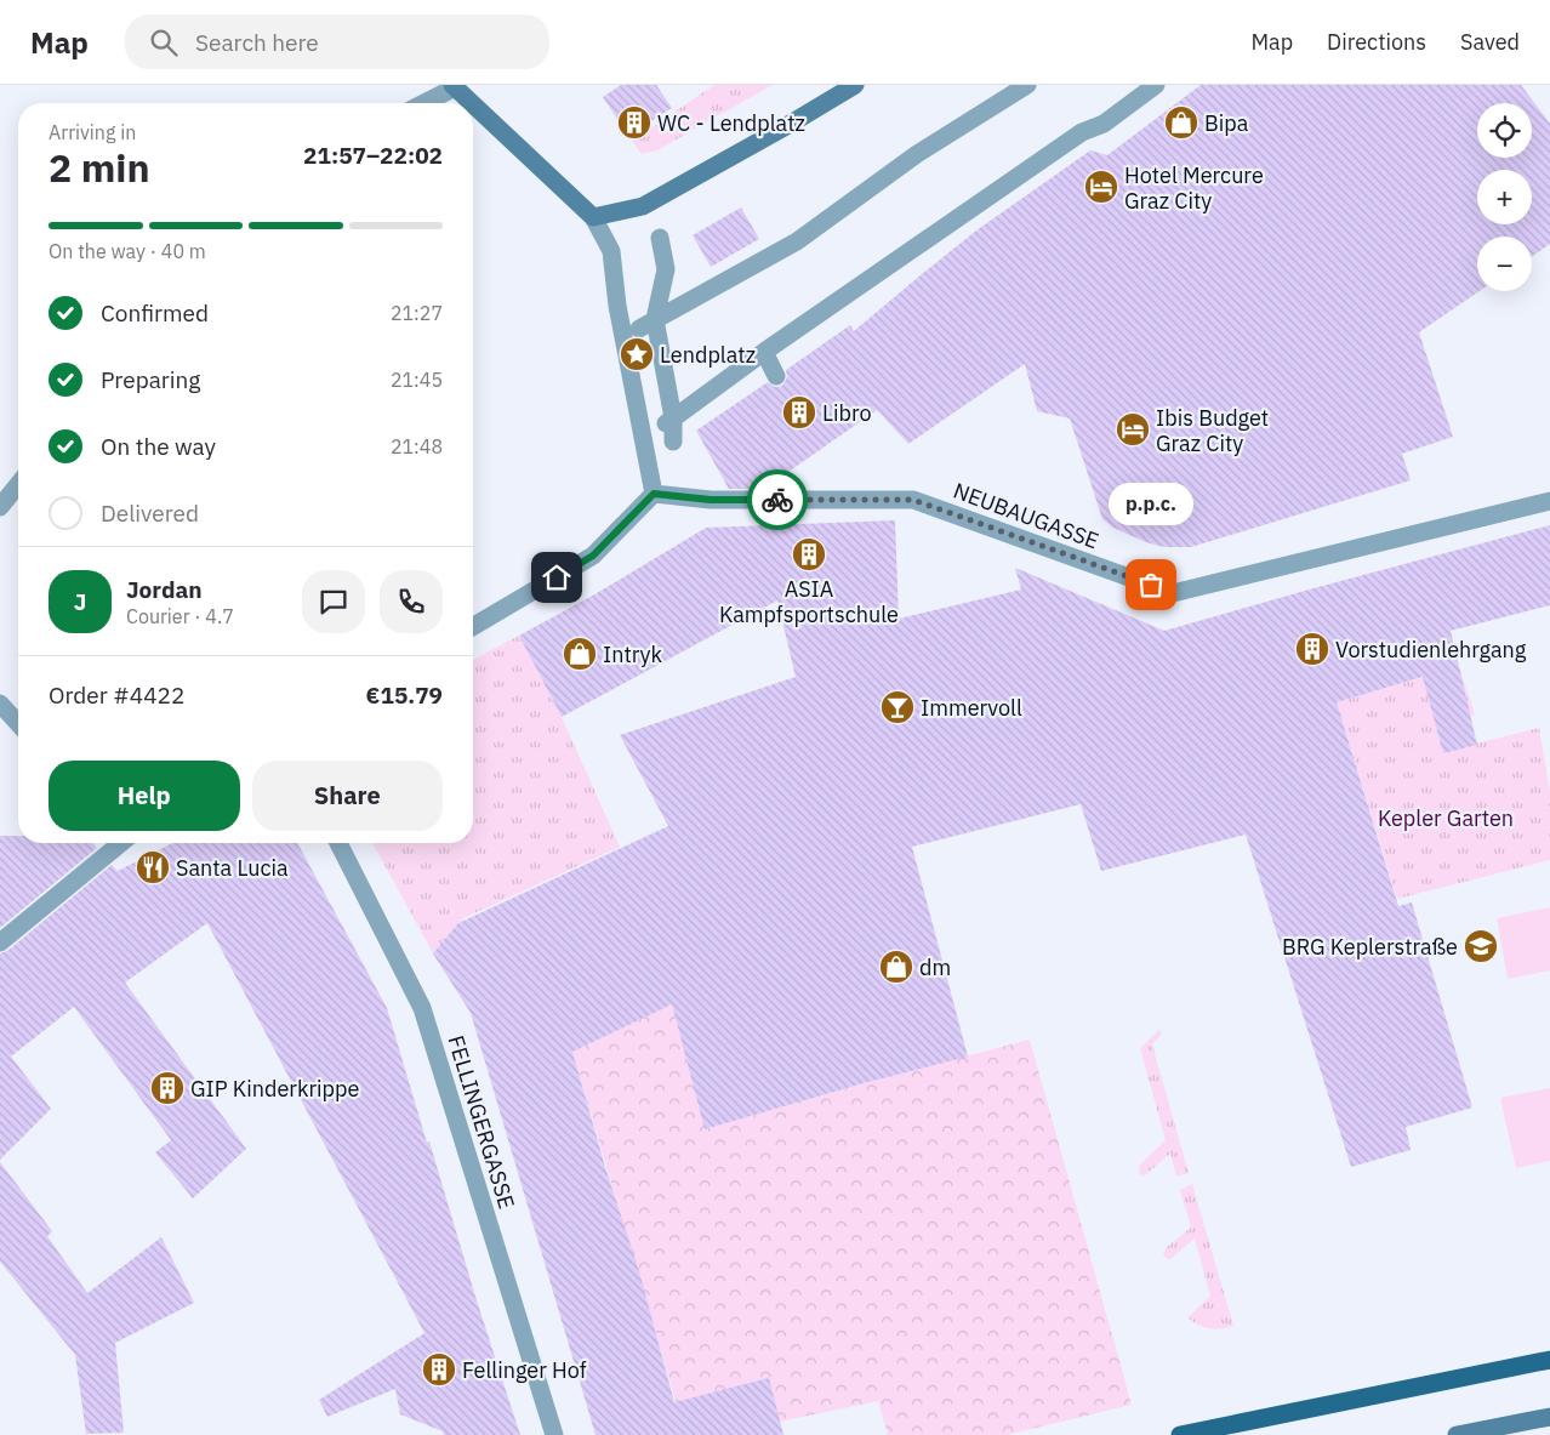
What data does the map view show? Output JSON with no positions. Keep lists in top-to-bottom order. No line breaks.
{"streets":{"street":["NEUBAUGASSE","FELLINGERGASSE"]},"parks":["Kepler Garten"],"places":{"building":["WC - Lendplatz","Libro","ASIA Kampfsportschule","Vorstudienlehrgang","GIP Kinderkrippe","Fellinger Hof"],"shop":["Bipa","Intryk","dm"],"hotel":["Hotel Mercure Graz City","Ibis Budget Graz City"],"place":["Lendplatz"],"other":["p.p.c."],"bar":["Immervoll"],"restaurant":["Santa Lucia"],"school or university":["BRG Keplerstraße"]},"page":{"header":"Map","search":"Search here","nav":["Map","Directions","Saved"],"map_buttons":["+","−"],"heading":["2 min","Arriving in","21:57–22:02"],"panel":["Jordan","Courier · 4.7","Order #4422","€15.79"],"bar":"On the way · 40 m","list":[["Confirmed","21:27"],["Preparing","21:45"],["On the way","21:48"],"Delivered"],"bubble":"p.p.c.","round":"J","buttons":["Help","Share"]}}
